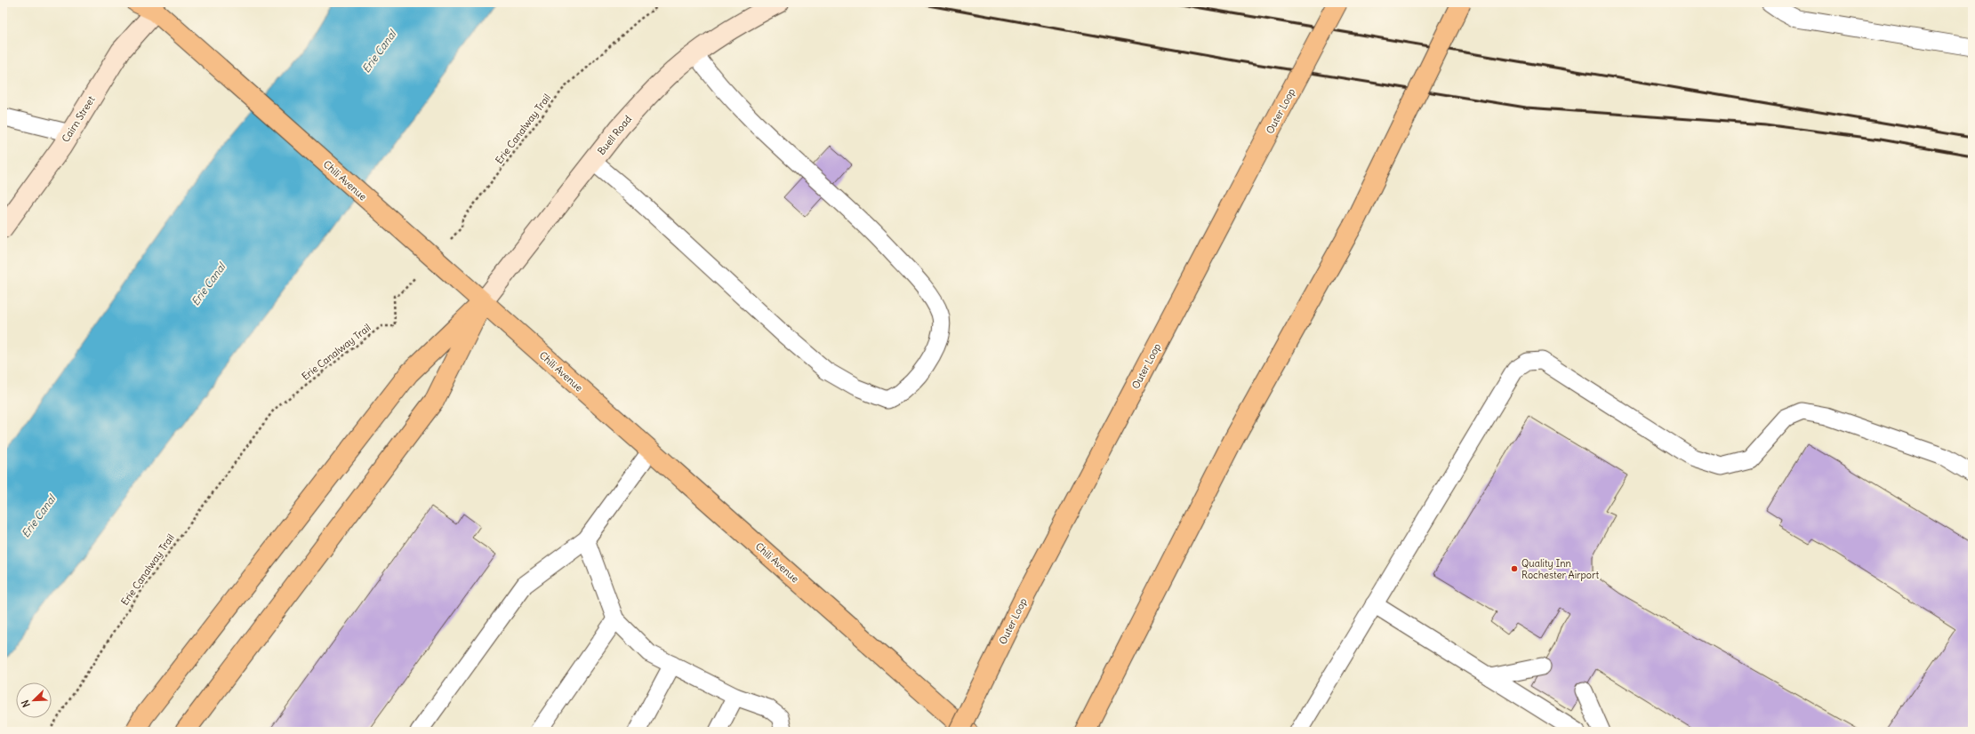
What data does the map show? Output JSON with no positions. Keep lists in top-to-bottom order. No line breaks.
{"streets":{"main road":["Outer Loop","Chili Avenue"],"street":["Cairn Street","Buell Road"],"path":["Erie Canalway Trail"]},"crossings":[["Cairn Street","Chili Avenue"],["Erie Canalway Trail","Chili Avenue"],["Buell Road","Chili Avenue"]],"water":["Erie Canal"],"places":["Quality Inn Rochester Airport"],"north":"bottom left"}
